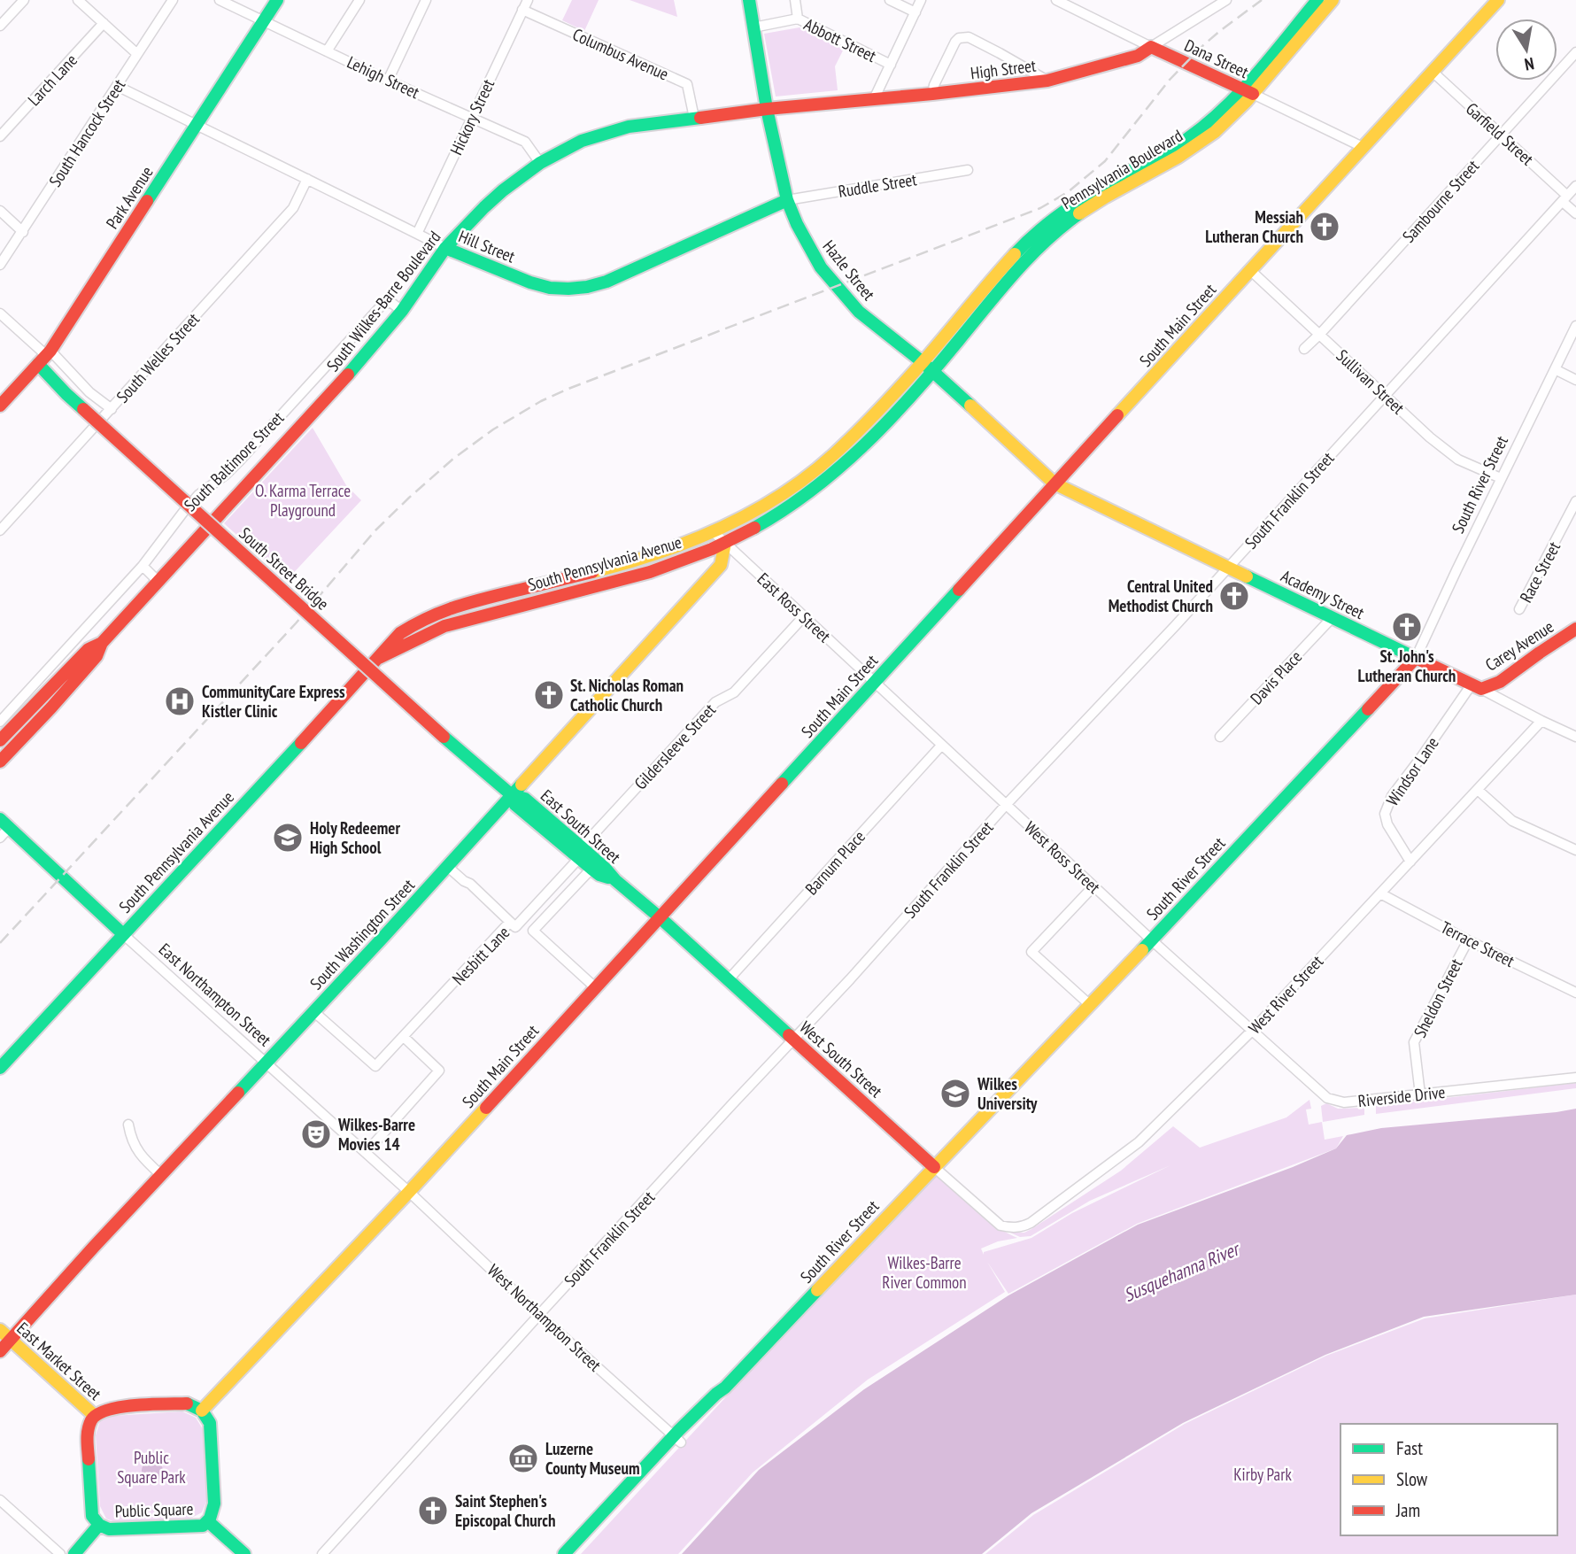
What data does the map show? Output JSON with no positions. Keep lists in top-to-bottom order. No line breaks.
{"streets":{"main road":["Dana Street","High Street","Pennsylvania Boulevard","Park Avenue","Hill Street","Hazle Street","South Wilkes-Barre Boulevard","South Main Street","South River Street","South Pennsylvania Avenue","South Street Bridge","Academy Street","Carey Avenue","East South Street","South Washington Street","East Northampton Street","West South Street","East Market Street","Public Square"],"street":["Abbott Street","Columbus Avenue","Lehigh Street","Larch Lane","Hickory Street","South Hancock Street","Garfield Street","Ruddle Street","Sambourne Street","South Welles Street","Sullivan Street","South Baltimore Street","South Franklin Street","Race Street","East Ross Street","Davis Place","Gildersleeve Street","Windsor Lane","West Ross Street","Barnum Place","Terrace Street","Nesbitt Lane","West River Street","Sheldon Street","Riverside Drive","West Northampton Street"]},"crossings":[["Abbott Street","Hazle Street"],["Columbus Avenue","Hickory Street"],["Columbus Avenue","South Wilkes-Barre Boulevard"],["Dana Street","High Street"],["Dana Street","Pennsylvania Boulevard"],["Dana Street","South Main Street"],["High Street","Hazle Street"],["High Street","South Wilkes-Barre Boulevard"],["Lehigh Street","Hickory Street"],["Lehigh Street","Park Avenue"],["Lehigh Street","South Wilkes-Barre Boulevard"],["Hickory Street","Hill Street"],["South Hancock Street","Hill Street"],["Garfield Street","Sambourne Street"],["Garfield Street","South Main Street"],["Garfield Street","South Franklin Street"],["Pennsylvania Boulevard","Hazle Street"],["Pennsylvania Boulevard","South Pennsylvania Avenue"],["Ruddle Street","Hill Street"],["Ruddle Street","Hazle Street"],["Park Avenue","Hill Street"],["Park Avenue","South Street Bridge"],["Sambourne Street","Sullivan Street"],["Hill Street","Hazle Street"],["Hill Street","South Wilkes-Barre Boulevard"],["Hill Street","South Welles Street"],["Hazle Street","South Wilkes-Barre Boulevard"],["Hazle Street","South Main Street"],["Hazle Street","South Pennsylvania Avenue"],["Hazle Street","Academy Street"],["South Wilkes-Barre Boulevard","South Baltimore Street"],["South Main Street","Sullivan Street"],["South Main Street","Academy Street"],["South Main Street","East Ross Street"],["South Main Street","East South Street"],["South Main Street","West Ross Street"],["South Main Street","East Northampton Street"],["South Main Street","West South Street"],["South Main Street","West Northampton Street"],["South Main Street","East Market Street"],["South Main Street","Public Square"],["Sullivan Street","South River Street"],["Sullivan Street","South Franklin Street"],["South River Street","Academy Street"],["South River Street","West Ross Street"],["South River Street","West South Street"],["South River Street","West Northampton Street"],["South Franklin Street","Academy Street"],["South Franklin Street","West Ross Street"],["South Franklin Street","West South Street"],["South Franklin Street","West Northampton Street"],["South Pennsylvania Avenue","East Ross Street"],["South Pennsylvania Avenue","South Washington Street"],["South Pennsylvania Avenue","East Northampton Street"],["South Street Bridge","East South Street"],["South Street Bridge","South Washington Street"],["Academy Street","Carey Avenue"],["Academy Street","Davis Place"],["Academy Street","Windsor Lane"],["Academy Street","West River Street"],["East Ross Street","Gildersleeve Street"],["East Ross Street","West Ross Street"],["East Ross Street","South Washington Street"],["Carey Avenue","Windsor Lane"],["Gildersleeve Street","East South Street"],["Gildersleeve Street","Nesbitt Lane"],["Windsor Lane","West River Street"],["East South Street","South Washington Street"],["East South Street","Nesbitt Lane"],["East South Street","West South Street"],["West Ross Street","Barnum Place"],["West Ross Street","West River Street"],["West Ross Street","Riverside Drive"],["Barnum Place","West South Street"],["South Washington Street","Nesbitt Lane"],["South Washington Street","East Northampton Street"],["South Washington Street","East Market Street"],["Terrace Street","West River Street"],["Terrace Street","Sheldon Street"],["East Northampton Street","West Northampton Street"],["West River Street","West South Street"],["West River Street","Riverside Drive"],["Sheldon Street","Riverside Drive"],["East Market Street","Public Square"]],"water":["Susquehanna River"],"parks":["O. Karma Terrace Playground","Wilkes-Barre River Common","Public Square Park","Kirby Park"],"places":{"church":["Messiah Lutheran Church","Central United Methodist Church","St. John's Lutheran Church","St. Nicholas Roman Catholic Church","Saint Stephen's Episcopal Church"],"hospital":["CommunityCare Express Kistler Clinic"],"school or university":["Holy Redeemer High School","Wilkes University"],"theatre":["Wilkes-Barre Movies 14"],"museum":["Luzerne County Museum"]},"legend":["Fast","Slow","Jam"],"north":"bottom"}
